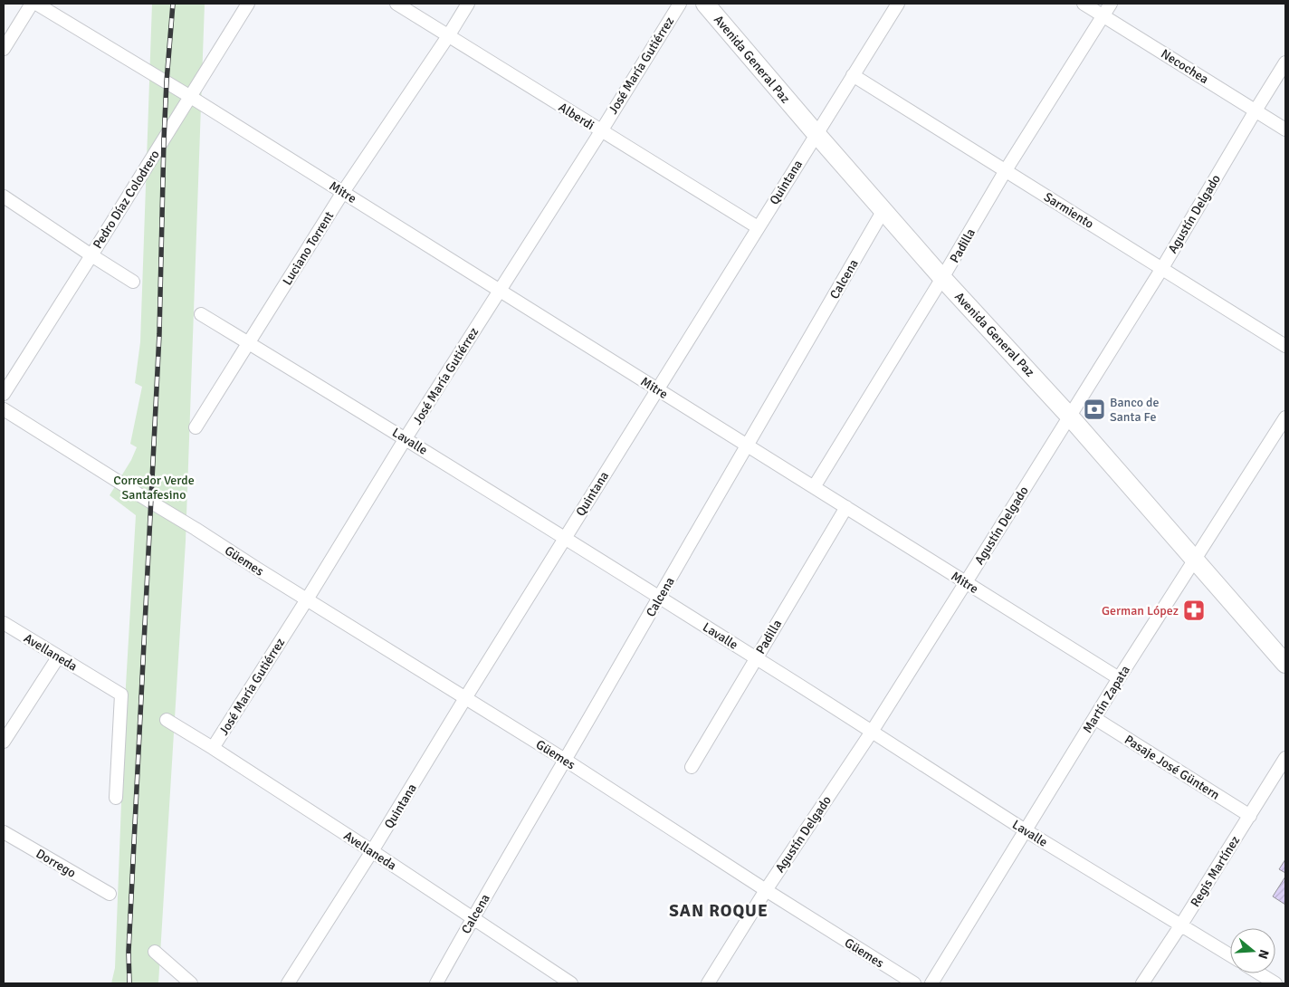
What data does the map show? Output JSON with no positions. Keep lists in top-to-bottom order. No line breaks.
{"streets":{"main road":["Avenida General Paz"],"street":["José María Gutiérrez","Necochea","Alberdi","Quintana","Mitre","Pedro Díaz Colodrero","Sarmiento","Agustín Delgado","Padilla","Luciano Torrent","Calcena","Lavalle","Güemes","Avellaneda","Martín Zapata","Pasaje José Güntern","Dorrego","Regis Martínez"]},"crossings":[["Avenida General Paz","Quintana"],["Avenida General Paz","Agustín Delgado"],["Avenida General Paz","Padilla"],["Avenida General Paz","Calcena"],["Avenida General Paz","Martín Zapata"],["José María Gutiérrez","Alberdi"],["José María Gutiérrez","Mitre"],["José María Gutiérrez","Lavalle"],["José María Gutiérrez","Güemes"],["José María Gutiérrez","Avellaneda"],["Necochea","Agustín Delgado"],["Necochea","Padilla"],["Alberdi","Quintana"],["Alberdi","Luciano Torrent"],["Quintana","Mitre"],["Quintana","Sarmiento"],["Quintana","Lavalle"],["Quintana","Güemes"],["Quintana","Avellaneda"],["Mitre","Pedro Díaz Colodrero"],["Mitre","Agustín Delgado"],["Mitre","Padilla"],["Mitre","Luciano Torrent"],["Mitre","Calcena"],["Mitre","Martín Zapata"],["Sarmiento","Agustín Delgado"],["Sarmiento","Padilla"],["Agustín Delgado","Lavalle"],["Agustín Delgado","Güemes"],["Padilla","Lavalle"],["Luciano Torrent","Lavalle"],["Calcena","Lavalle"],["Calcena","Güemes"],["Calcena","Avellaneda"],["Lavalle","Martín Zapata"],["Lavalle","Regis Martínez"],["Martín Zapata","Pasaje José Güntern"],["Pasaje José Güntern","Regis Martínez"]],"districts":["SAN ROQUE"],"parks":["Corredor Verde Santafesino"],"places":{"bank":["Banco de Santa Fe"],"pharmacy":["German López"]},"north":"right"}
